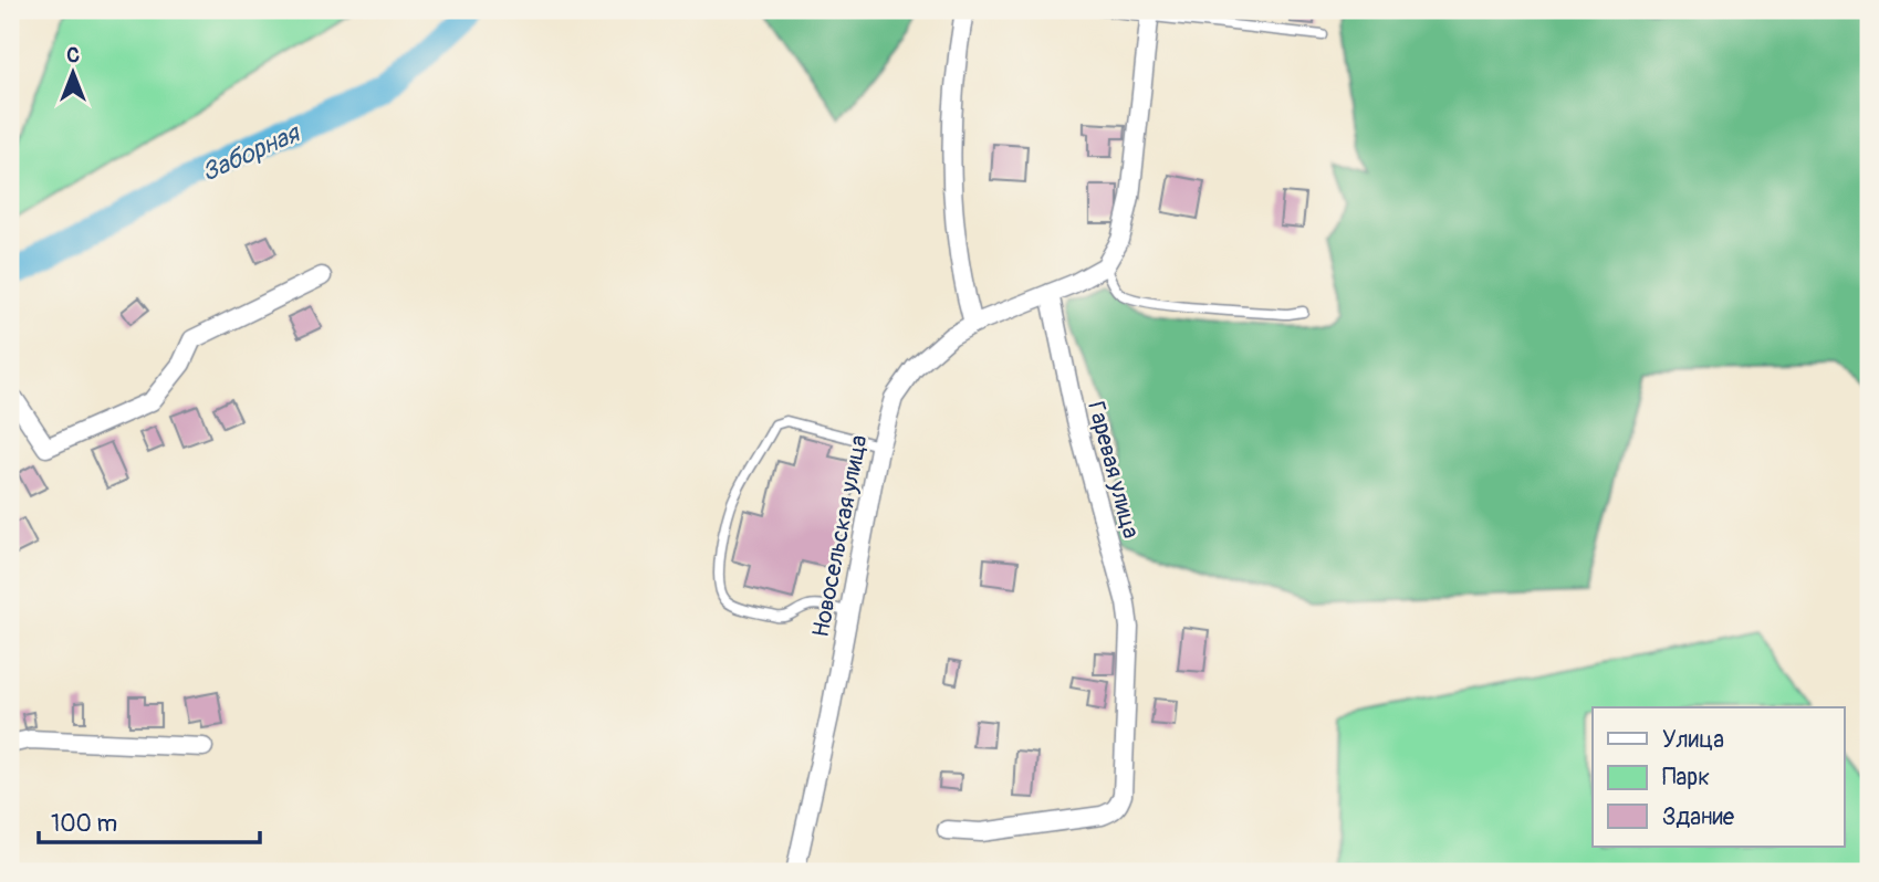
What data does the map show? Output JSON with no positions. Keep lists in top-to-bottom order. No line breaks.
{"streets":{"street":["Гаревая улица","Новосельская улица"]},"crossings":[["Гаревая улица","Новосельская улица"]],"water":["Заборная"],"legend":["Улица","Парк","Здание"],"scale_bar":"100 m","north":"top"}
